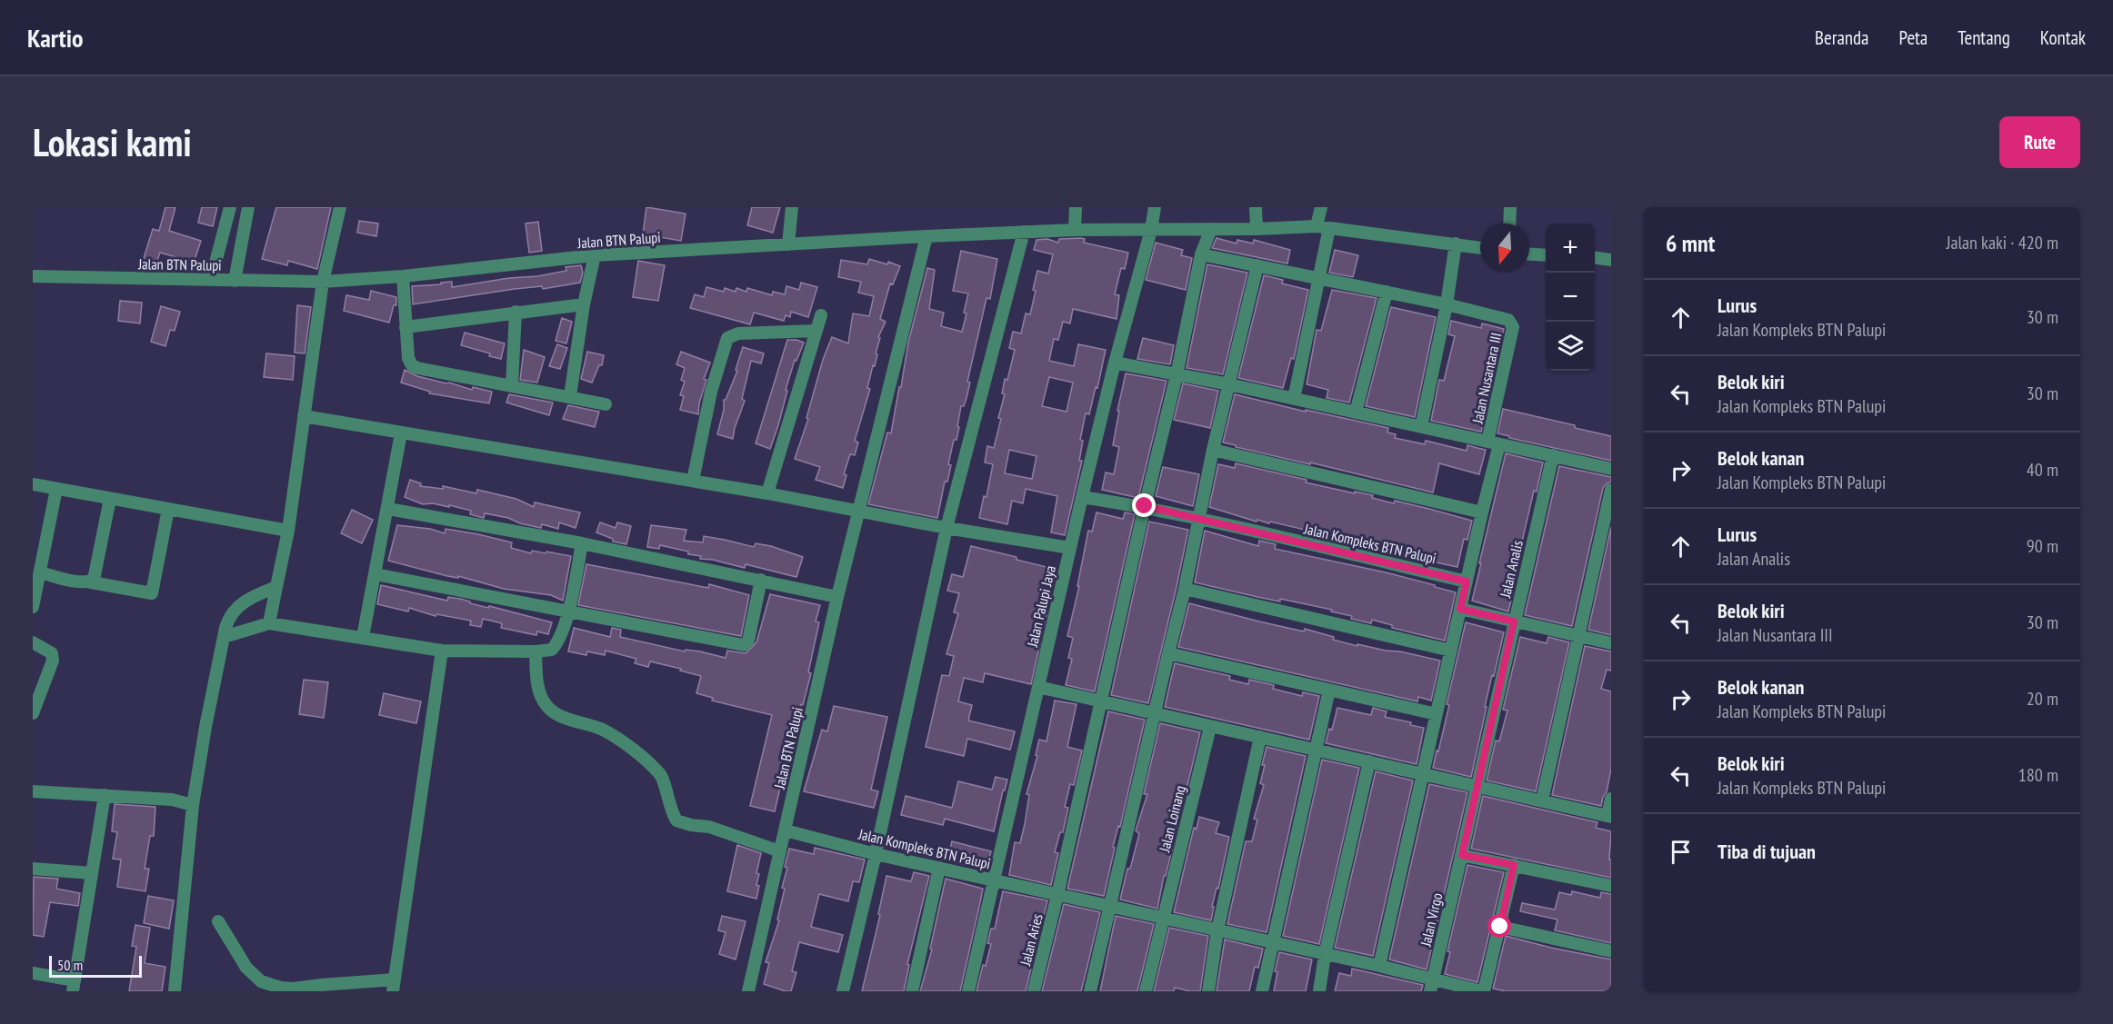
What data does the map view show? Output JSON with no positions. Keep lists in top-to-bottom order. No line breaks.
{"streets":{"street":["Jalan BTN Palupi","Jalan Nusantara III","Jalan Kompleks BTN Palupi","Jalan Analis","Jalan Palupi Jaya","Jalan Loinang","Jalan Virgo","Jalan Aries"]},"crossings":[["Jalan BTN Palupi","Jalan Kompleks BTN Palupi"],["Jalan Nusantara III","Jalan Kompleks BTN Palupi"],["Jalan Nusantara III","Jalan Analis"],["Jalan Nusantara III","Jalan Palupi Jaya"],["Jalan Kompleks BTN Palupi","Jalan Palupi Jaya"],["Jalan Kompleks BTN Palupi","Jalan Loinang"],["Jalan Kompleks BTN Palupi","Jalan Virgo"],["Jalan Kompleks BTN Palupi","Jalan Aries"]],"scale_bar":"50 m","north":"bottom","page":{"header":"Kartio","nav":["Beranda","Peta","Tentang","Kontak"],"buttons":"Rute","title":"Lokasi kami","heading":["6 mnt","Jalan kaki · 420 m"],"map_buttons":["+","−"],"list":[["Lurus","Jalan Kompleks BTN Palupi","30 m"],["Belok kiri","Jalan Kompleks BTN Palupi","30 m"],["Belok kanan","Jalan Kompleks BTN Palupi","40 m"],["Lurus","Jalan Analis","90 m"],["Belok kiri","Jalan Nusantara III","30 m"],["Belok kanan","Jalan Kompleks BTN Palupi","20 m"],["Belok kiri","Jalan Kompleks BTN Palupi","180 m"],"Tiba di tujuan"],"scale":"50 m"}}
